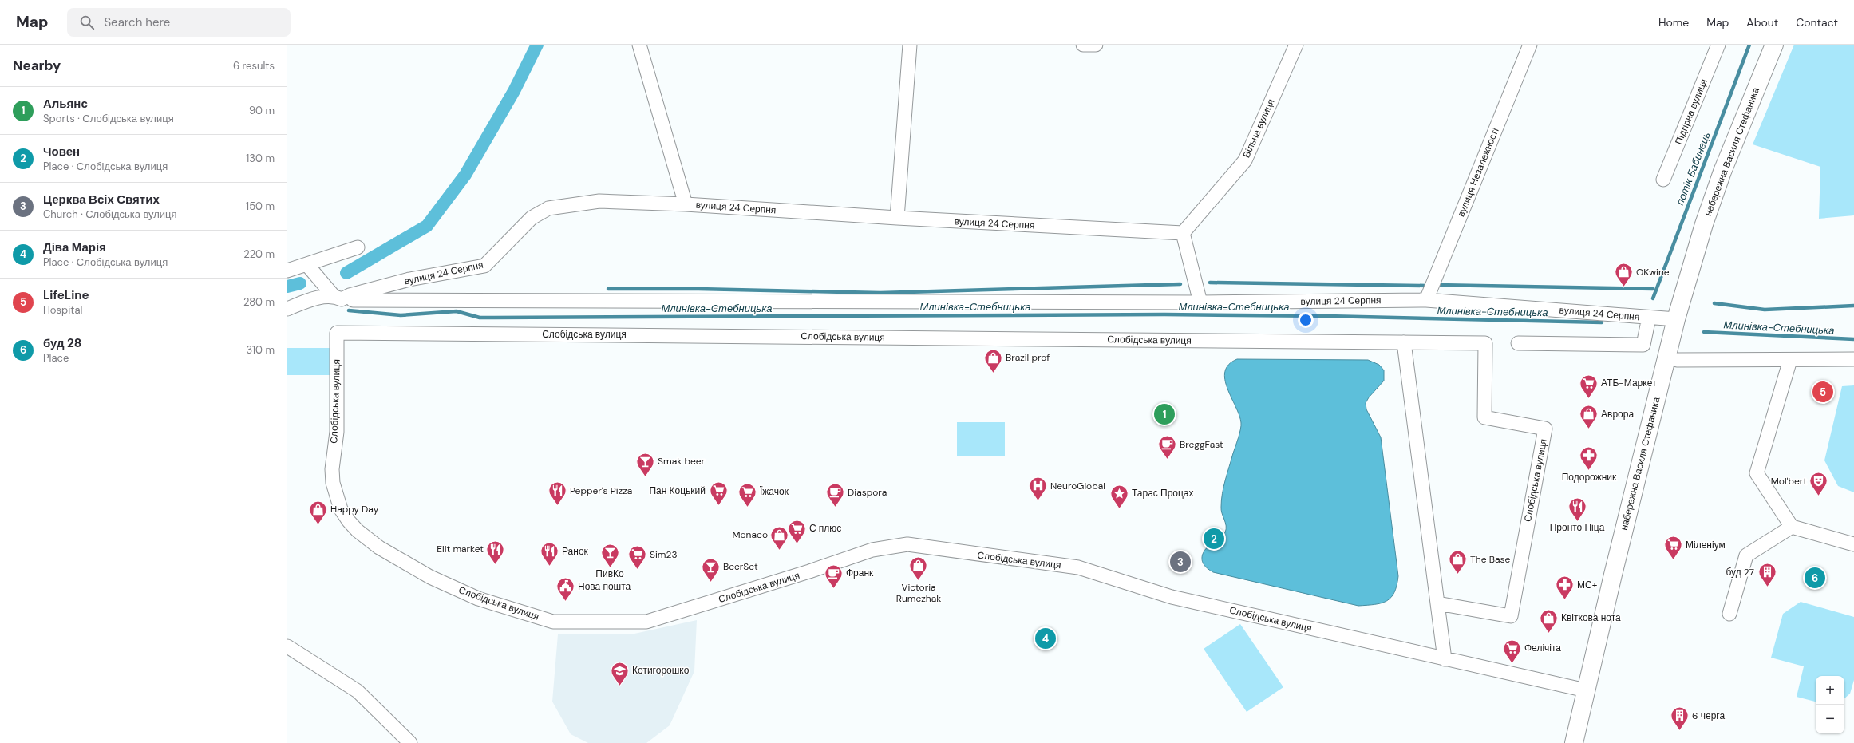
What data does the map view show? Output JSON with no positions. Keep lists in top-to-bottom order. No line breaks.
{"streets":{"main road":["набережна Василя Стефаника"],"street":["Підгірна вулиця","Вільна вулиця","вулиця Незалежності","вулиця 24 Серпня","Слобідська вулиця"]},"crossings":[["Вільна вулиця","вулиця 24 Серпня"],["набережна Василя Стефаника","вулиця 24 Серпня"],["набережна Василя Стефаника","Слобідська вулиця"],["вулиця Незалежності","вулиця 24 Серпня"]],"water":["потік Бабинець","Млинівка-Стебницька"],"places":{"shop":["OKwine","Brazil prof","Аврора","Happy Day","Monaco","The Base","Victoria Rumezhak","Квіткова нота"],"supermarket":["АТБ-Маркет","Пан Коцький","Їжачок","Є плюс","Міленіум","Sim23","Фелічіта"],"cafe":["BreggFast","Diaspora","Франк"],"pharmacy":["Подорожник","МС+"],"bar":["Smak beer","ПивКо","BeerSet"],"theatre":["Mol'bert"],"hospital":["NeuroGlobal"],"restaurant":["Pepper's Pizza","Пронто Піца","Elit market","Ранок"],"place":["Тарас Процах"],"building":["буд 27","6 черга"],"public building":["Нова пошта"],"school or university":["Котигорошко"]},"page":{"header":"Map","search":"Search here","nav":["Home","Map","About","Contact"],"heading":["Nearby","6 results"],"list":[{"mark":"1","name":"Альянс","note":"Sports · Слобідська вулиця","value":"90 m"},{"mark":"2","name":"Човен","note":"Place · Слобідська вулиця","value":"130 m"},{"mark":"3","name":"Церква Всіх Святих","note":"Church · Слобідська вулиця","value":"150 m"},{"mark":"4","name":"Діва Марія","note":"Place · Слобідська вулиця","value":"220 m"},{"mark":"5","name":"LifeLine","note":"Hospital","value":"280 m"},{"mark":"6","name":"буд 28","note":"Place","value":"310 m"}],"pins":["5","1","2","3","6","4"],"map_buttons":["+","−"]}}
